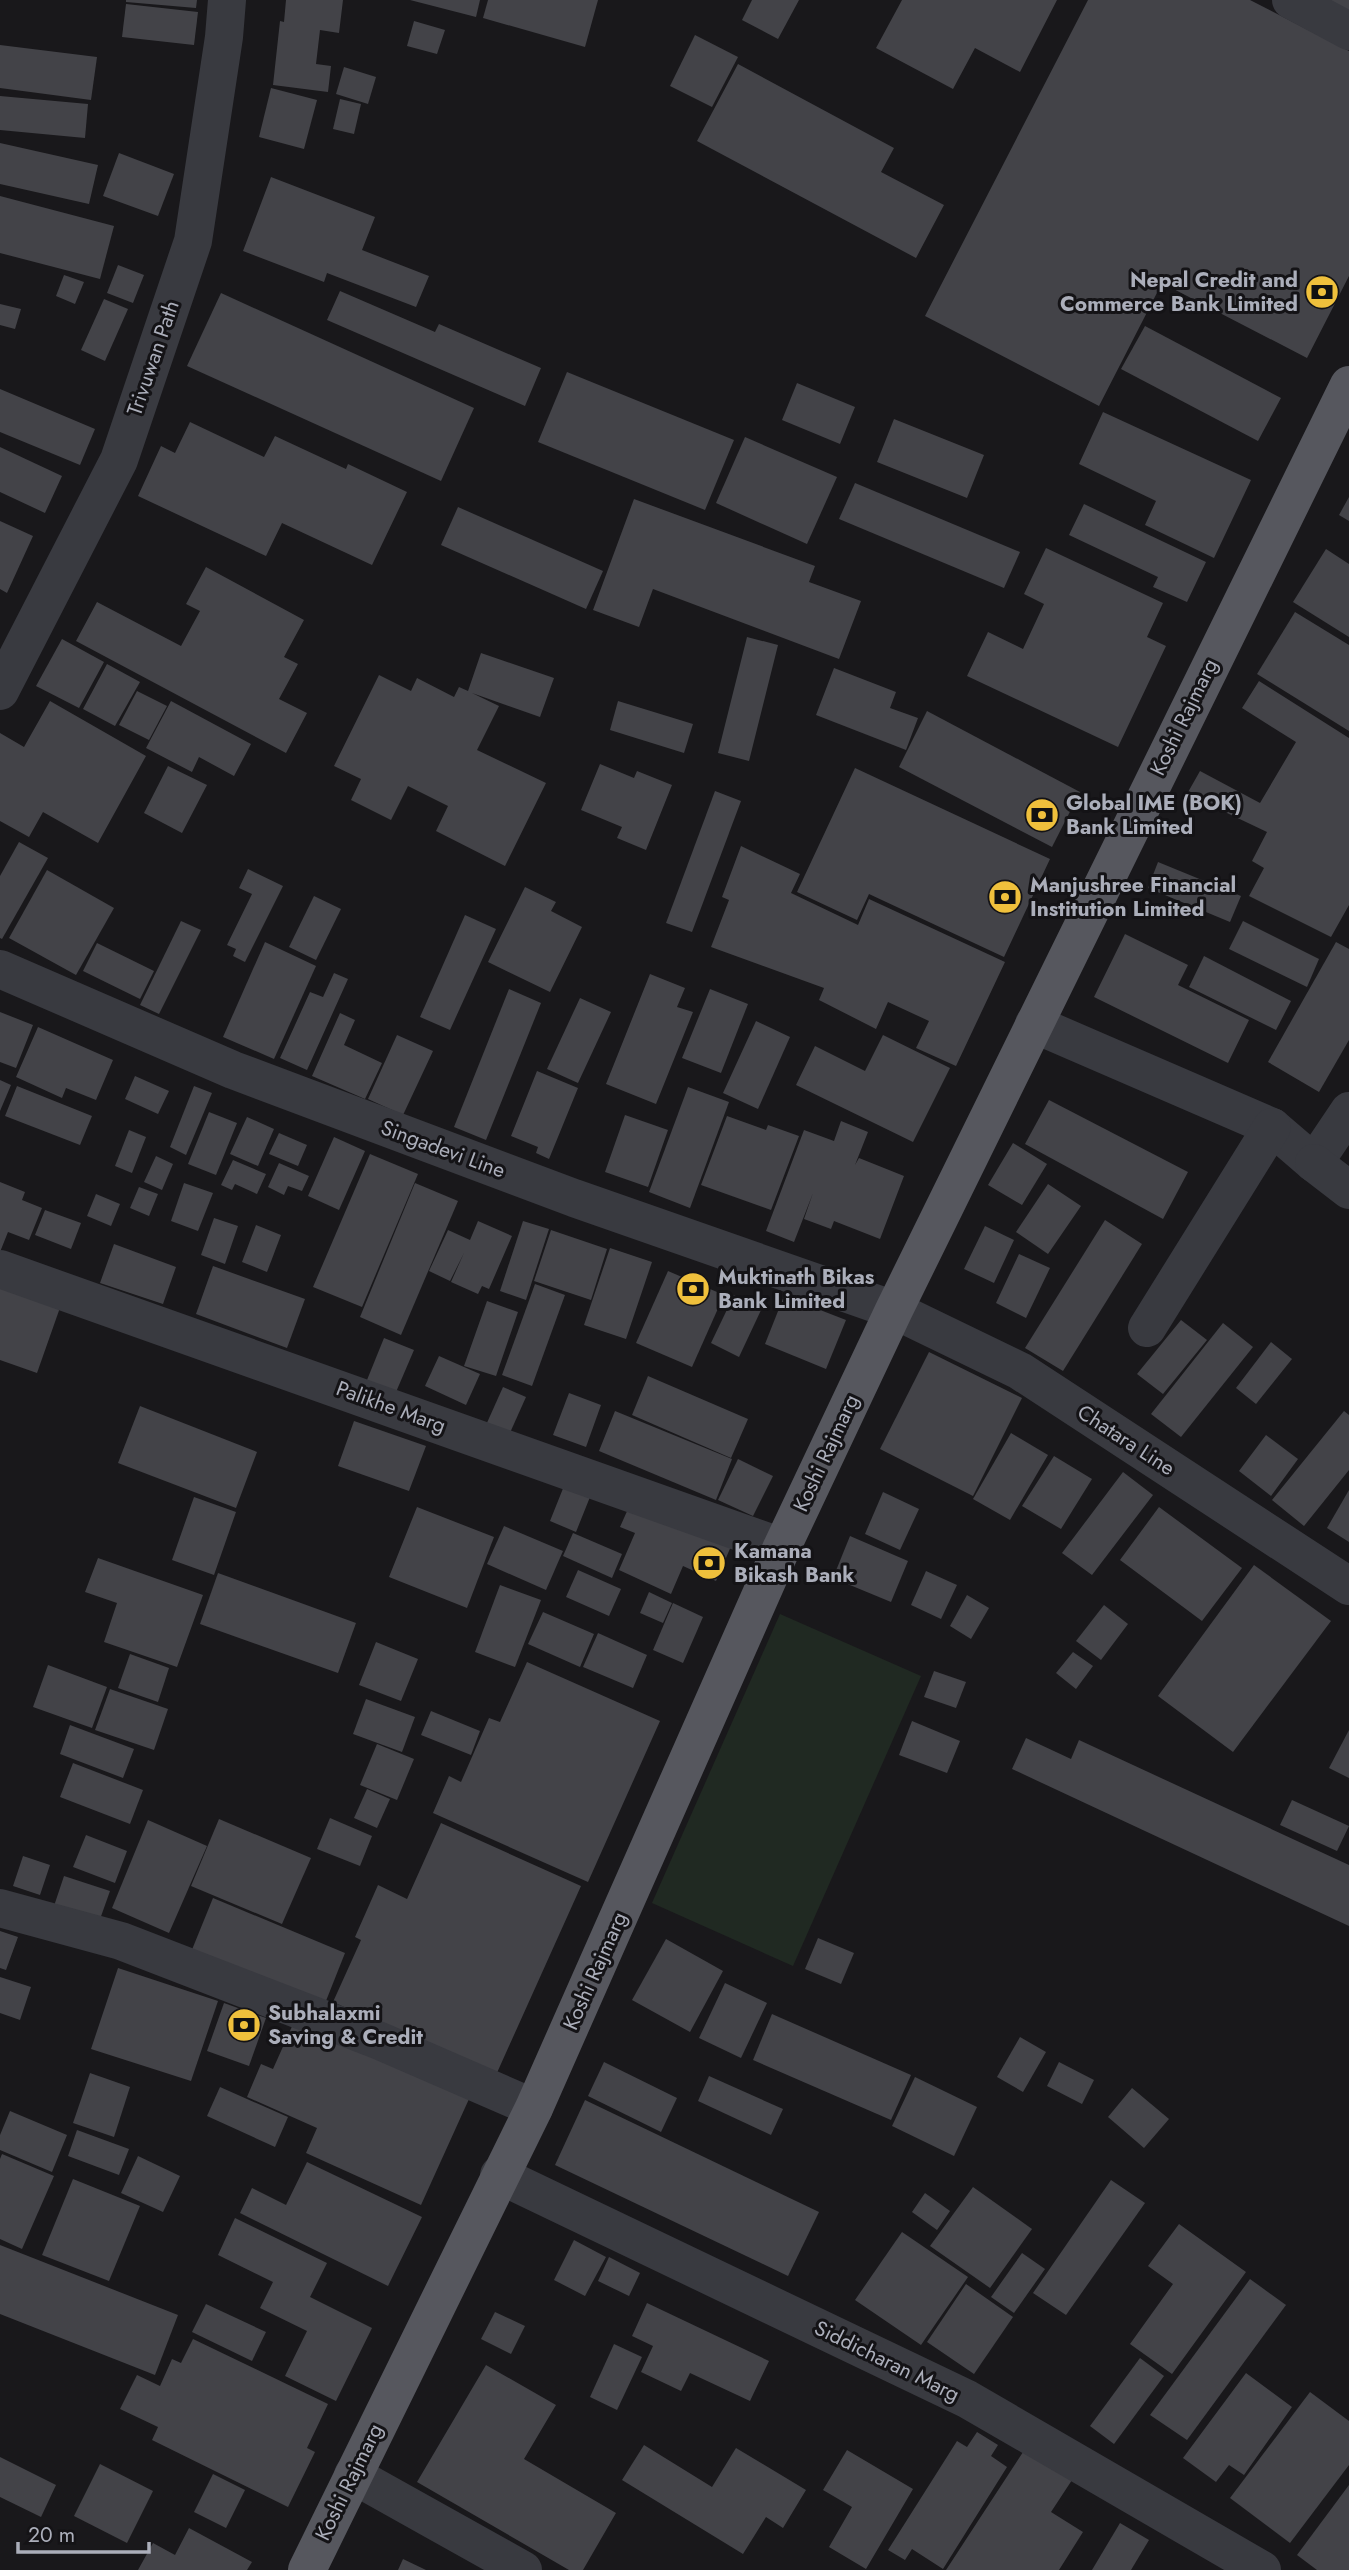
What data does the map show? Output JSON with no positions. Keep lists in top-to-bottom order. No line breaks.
{"streets":{"main road":["Koshi Rajmarg"],"street":["Trivuwan Path","Singadevi Line","Palikhe Marg","Chatara Line","Siddicharan Marg"]},"crossings":[["Koshi Rajmarg","Singadevi Line"],["Koshi Rajmarg","Palikhe Marg"],["Koshi Rajmarg","Chatara Line"],["Koshi Rajmarg","Siddicharan Marg"],["Singadevi Line","Chatara Line"]],"places":{"bank":["Nepal Credit and Commerce Bank Limited","Global IME (BOK) Bank Limited","Manjushree Financial Institution Limited","Muktinath Bikas Bank Limited","Kamana Bikash Bank","Subhalaxmi Saving & Credit"]},"scale_bar":"20 m"}
